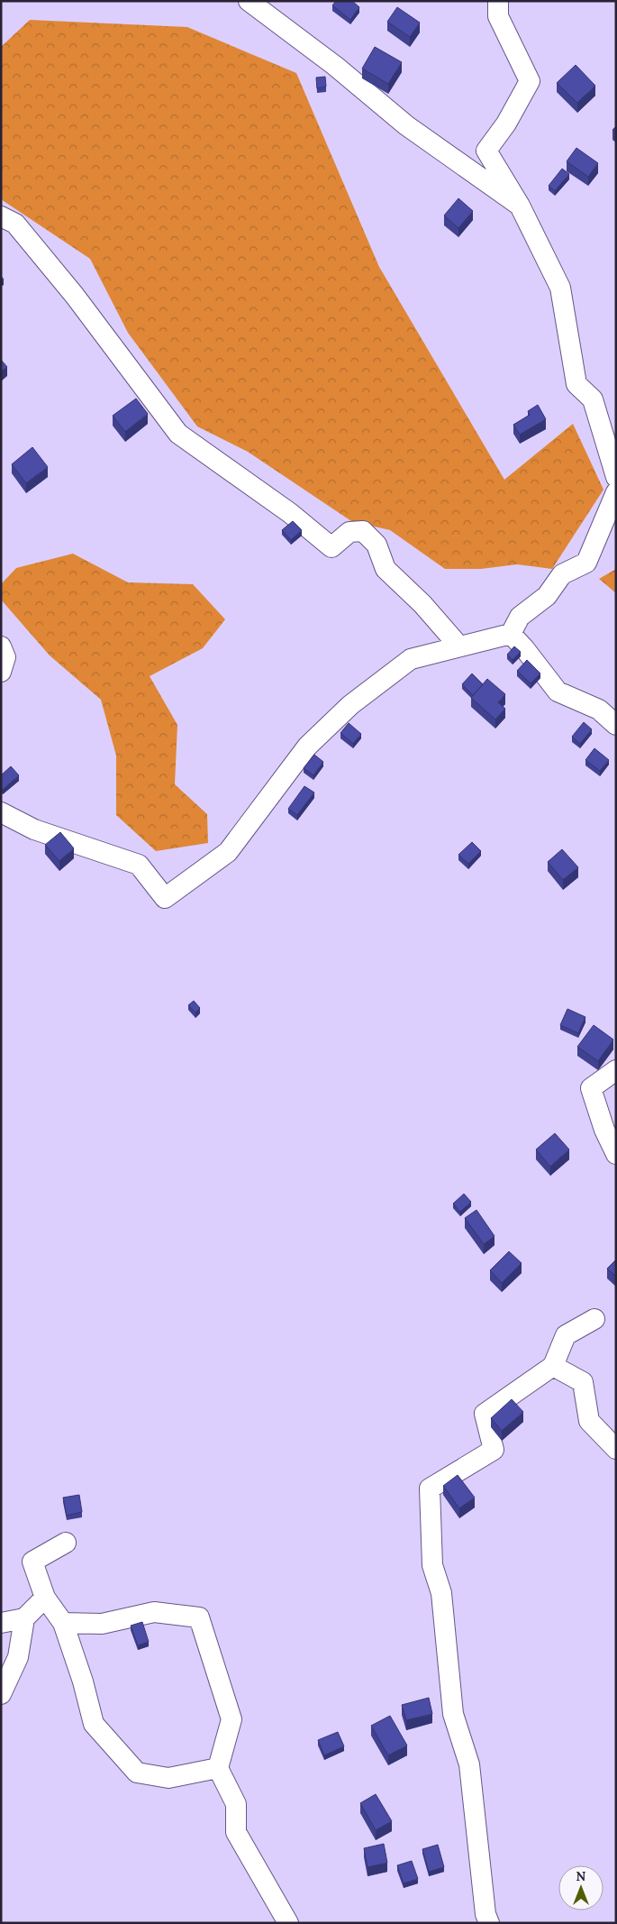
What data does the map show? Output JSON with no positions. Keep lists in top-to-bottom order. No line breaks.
{"north":"top"}
